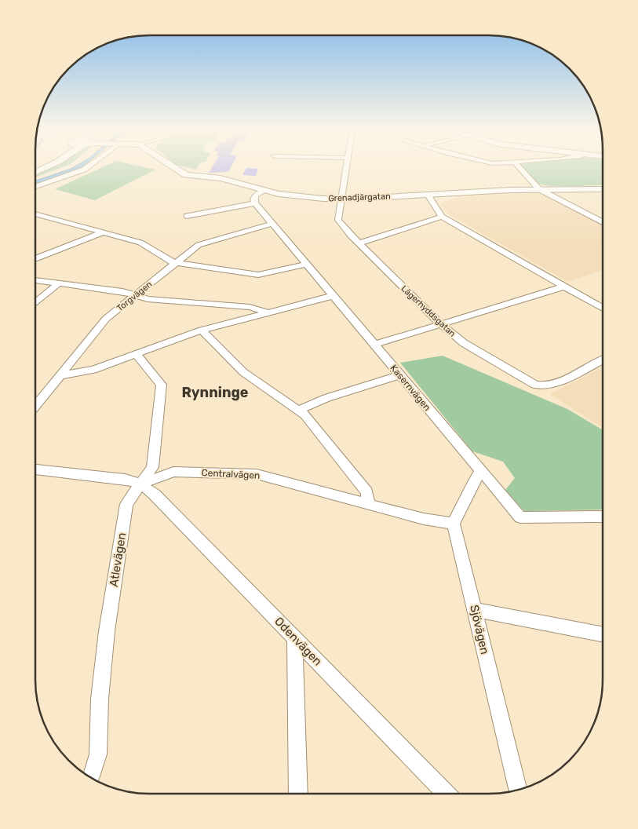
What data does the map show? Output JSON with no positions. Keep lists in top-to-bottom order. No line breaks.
{"streets":{"street":["Grenadjärgatan","Torgvägen","Lägerhyddsgatan","Kasernvägen","Centralvägen","Atlevägen","Sjövägen","Odenvägen"]},"crossings":[["Grenadjärgatan","Lägerhyddsgatan"],["Torgvägen","Kasernvägen"],["Centralvägen","Atlevägen"],["Centralvägen","Sjövägen"],["Centralvägen","Odenvägen"],["Atlevägen","Odenvägen"]],"districts":["Rynninge"]}
